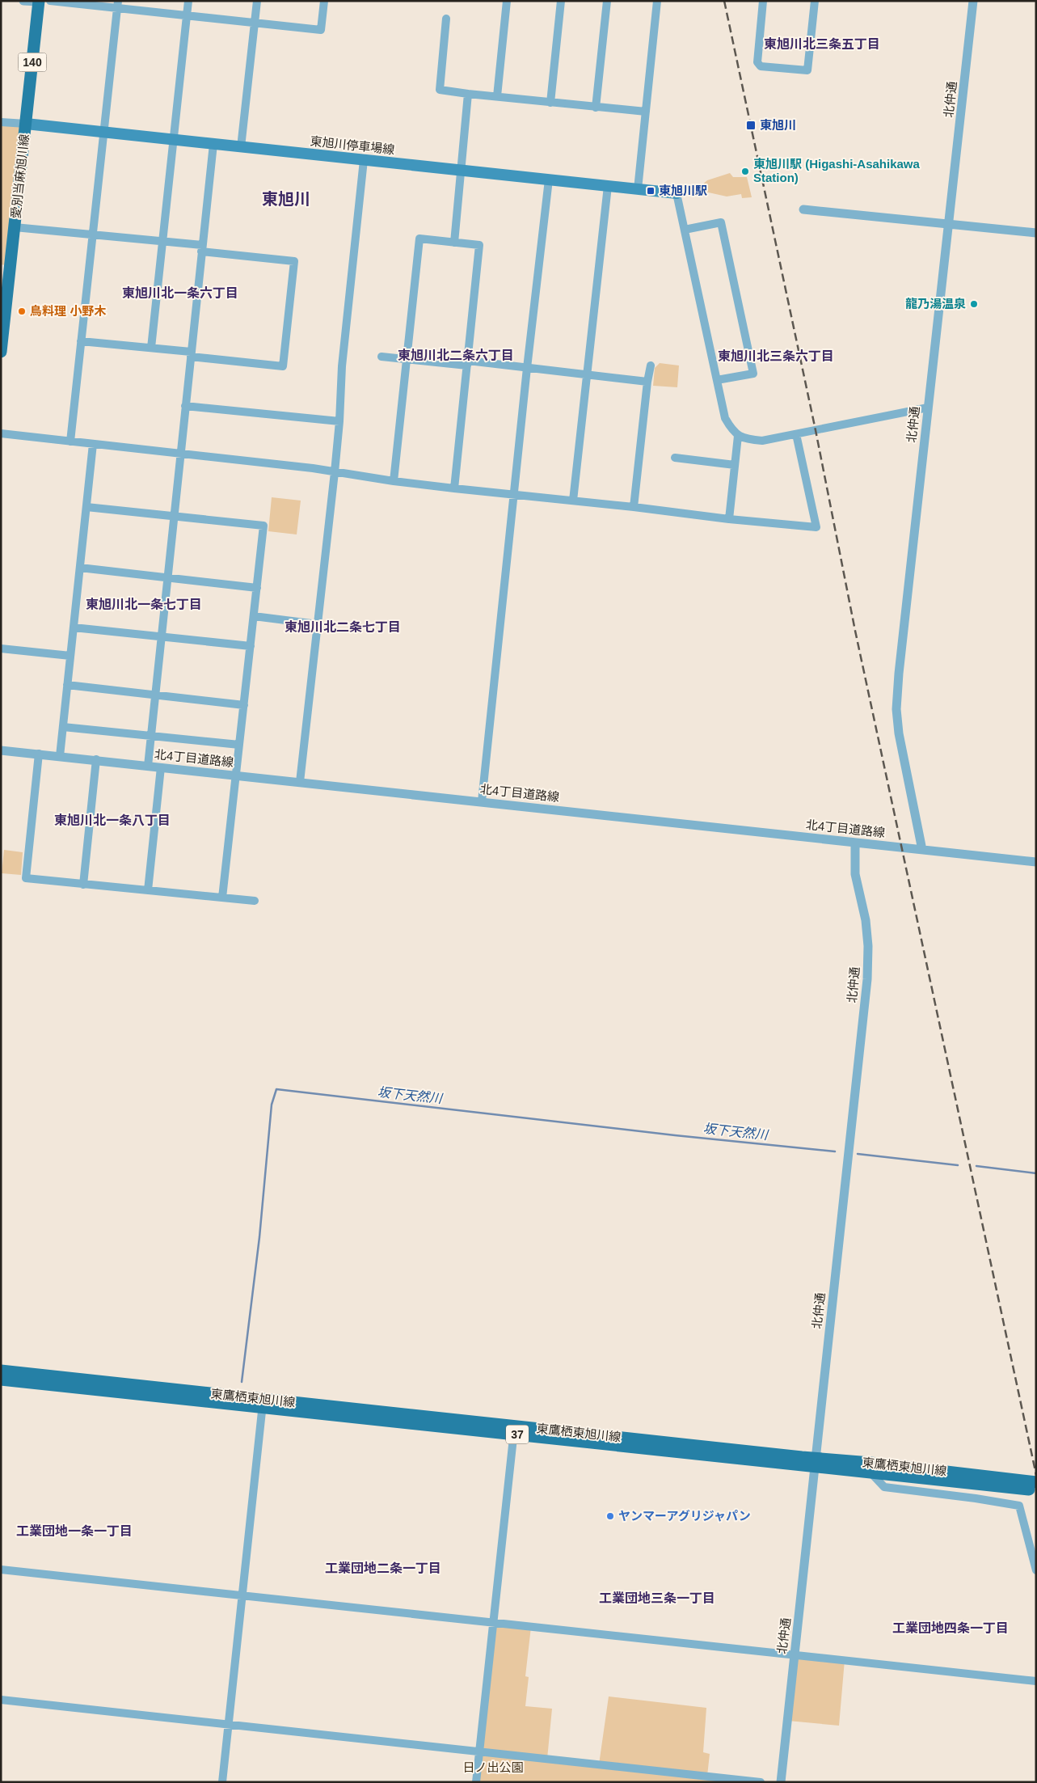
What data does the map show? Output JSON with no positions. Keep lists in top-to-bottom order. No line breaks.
{"streets":{"main road":["140","東旭川停車場線","愛別当麻旭川線","東鷹栖東旭川線","37"],"street":["北仲通","北4丁目道路線"]},"crossings":[["北仲通","北4丁目道路線"],["北仲通","東鷹栖東旭川線"],["東旭川停車場線","愛別当麻旭川線"]],"districts":["東旭川北三条五丁目","東旭川","東旭川北一条六丁目","東旭川北二条六丁目","東旭川北三条六丁目","東旭川北一条七丁目","東旭川北二条七丁目","東旭川北一条八丁目","工業団地一条一丁目","工業団地二条一丁目","工業団地三条一丁目","工業団地四条一丁目"],"water":["坂下天然川"],"parks":["日ノ出公園"],"places":{"transit":["東旭川","東旭川駅"],"other":["東旭川駅 (Higashi-Asahikawa Station)","龍乃湯温泉","鳥料理 小野木","ヤンマーアグリジャパン"]}}
